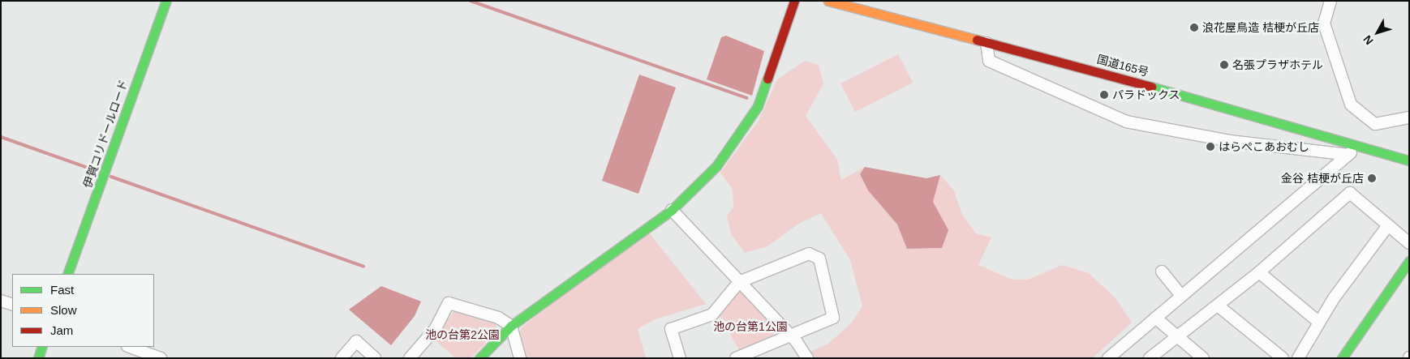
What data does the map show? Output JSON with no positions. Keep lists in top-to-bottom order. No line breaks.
{"streets":{"main road":["国道165号","伊賀コリドールロード"]},"parks":["池の台第1公園","池の台第2公園"],"places":["浪花屋鳥造 桔梗が丘店","名張プラザホテル","パラドックス","はらぺこあおむし","金谷 桔梗が丘店"],"legend":["Fast","Slow","Jam"],"north":"bottom left"}
